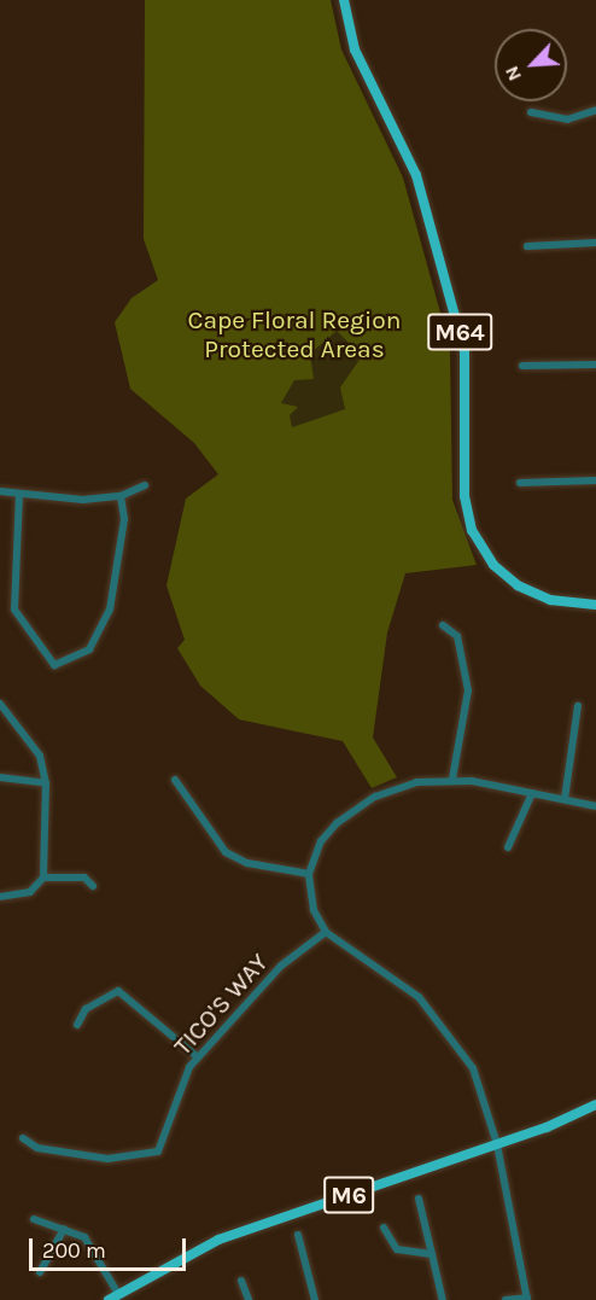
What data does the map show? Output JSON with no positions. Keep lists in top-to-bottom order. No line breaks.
{"streets":{"main road":["M64","M6"],"street":["TICO'S WAY"]},"parks":["Cape Floral Region Protected Areas"],"scale_bar":"200 m","north":"bottom left"}
